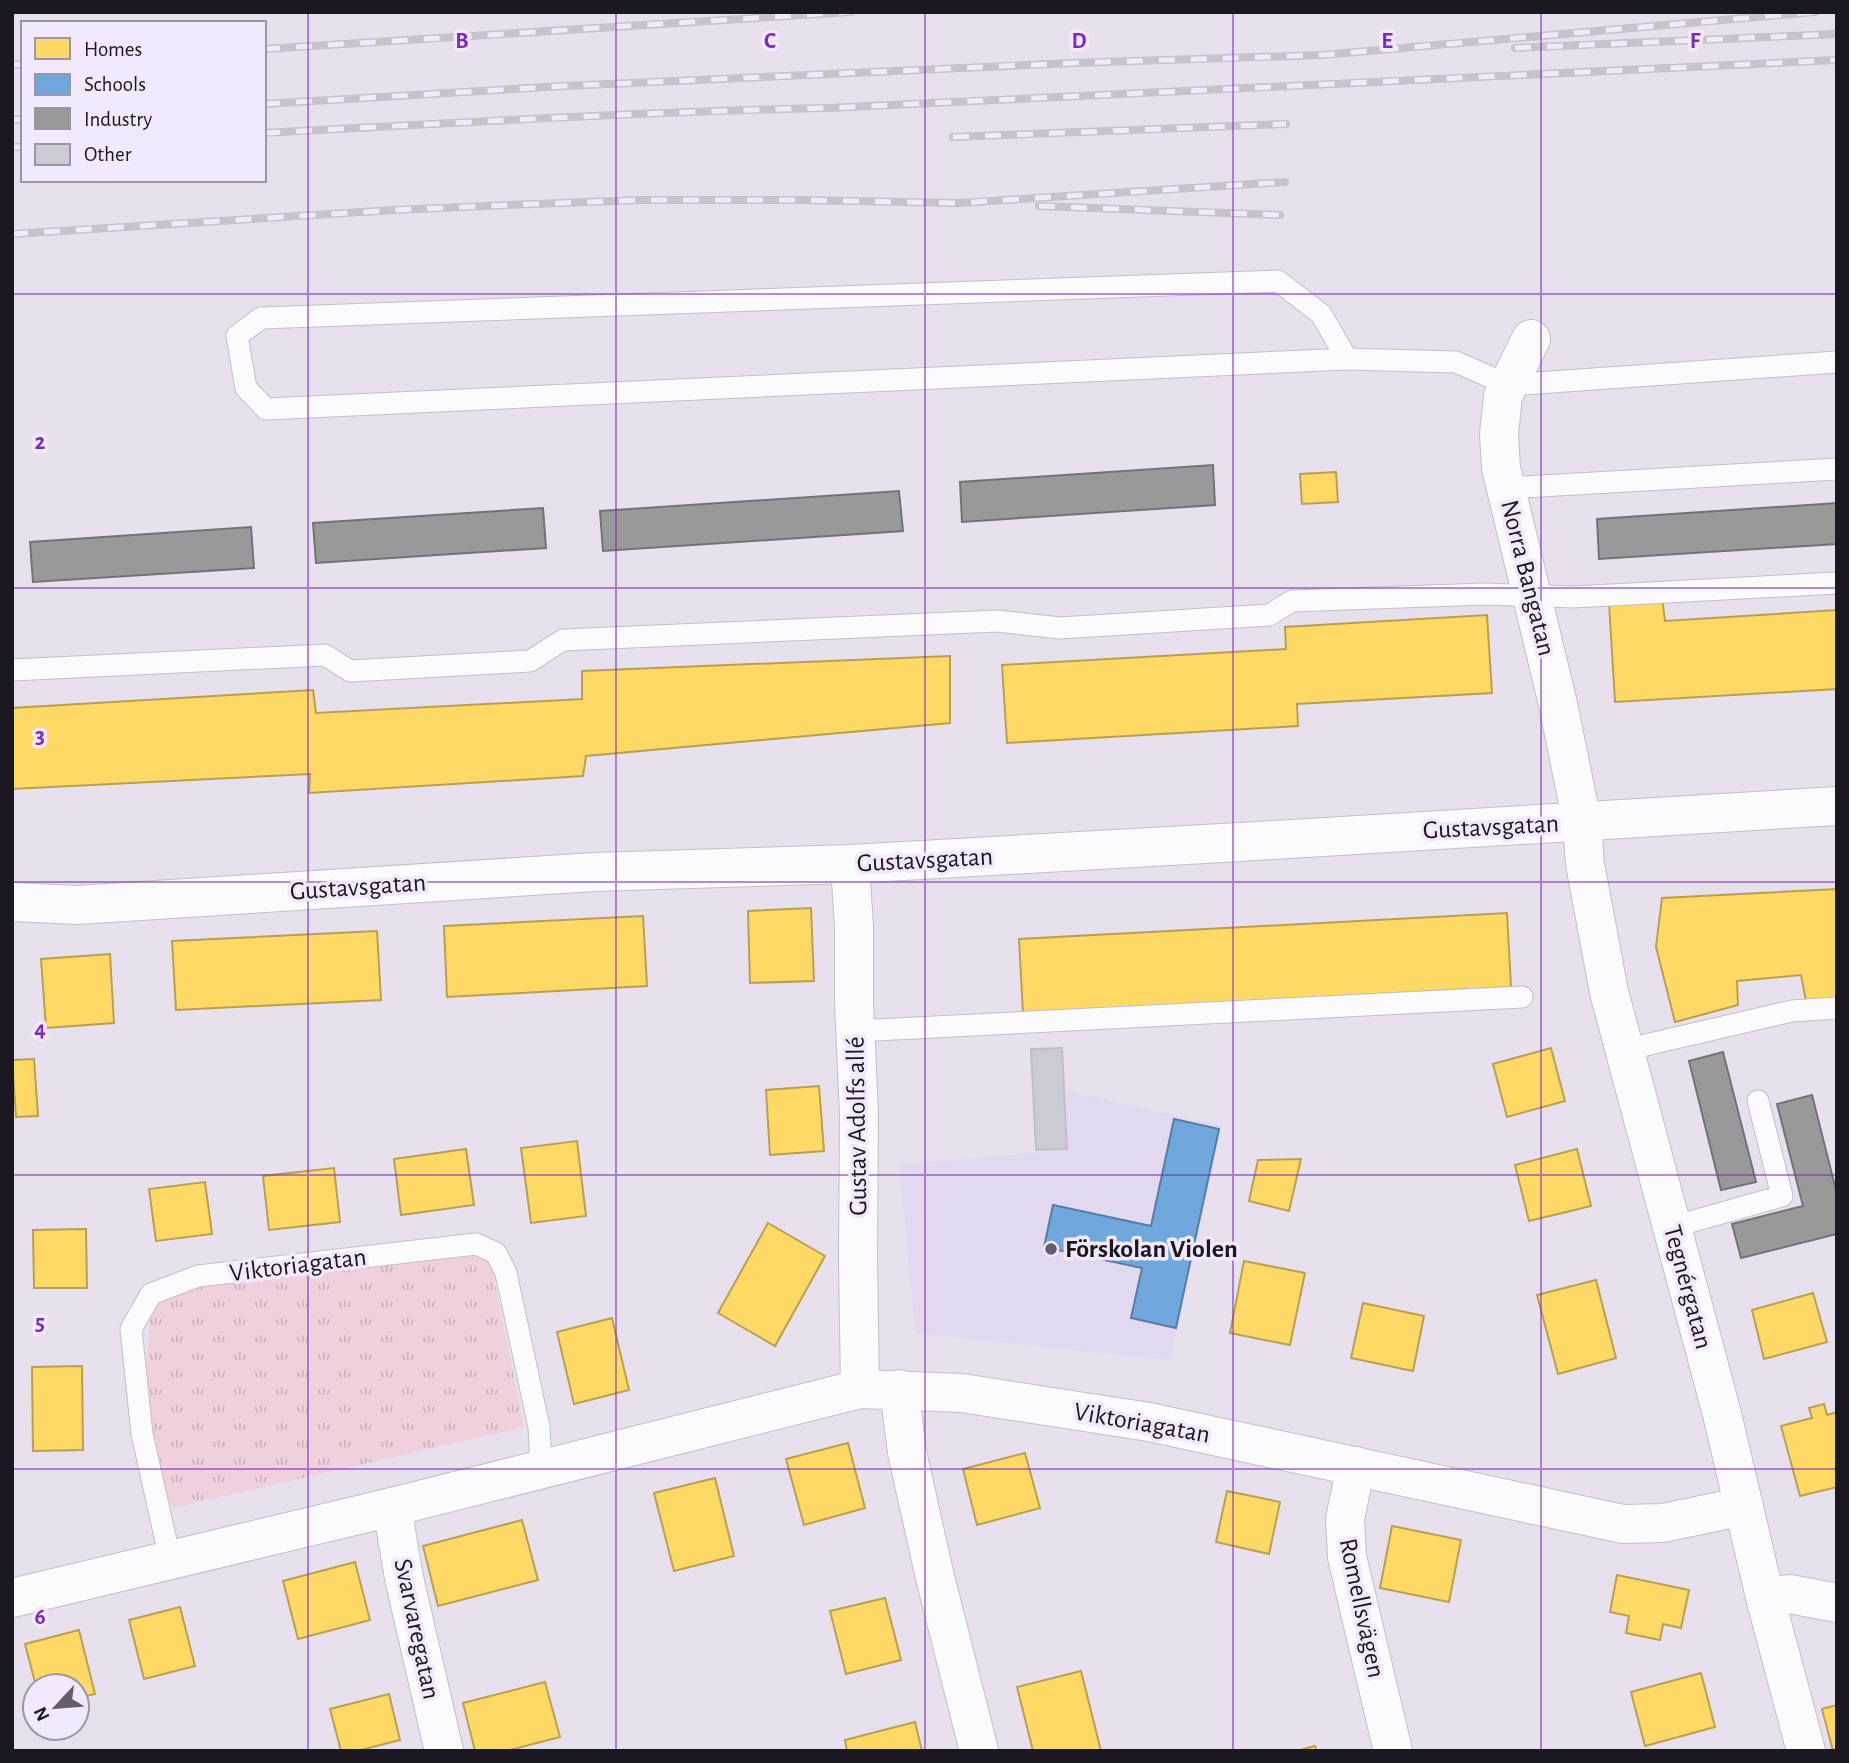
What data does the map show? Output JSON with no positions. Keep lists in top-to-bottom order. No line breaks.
{"streets":{"street":["Norra Bangatan","Gustavsgatan","Gustav Adolfs allé","Viktoriagatan","Tegnérgatan","Romellsvägen","Svarvaregatan"]},"crossings":[["Norra Bangatan","Gustavsgatan"],["Norra Bangatan","Tegnérgatan"],["Gustavsgatan","Gustav Adolfs allé"],["Gustavsgatan","Tegnérgatan"],["Gustav Adolfs allé","Viktoriagatan"],["Viktoriagatan","Tegnérgatan"],["Viktoriagatan","Romellsvägen"],["Viktoriagatan","Svarvaregatan"]],"places":["Förskolan Violen"],"legend":["Homes","Schools","Industry","Other"],"north":"bottom left","grid":{"columns":["B","C","D","E","F"],"rows":["2","3","4","5","6"]}}
